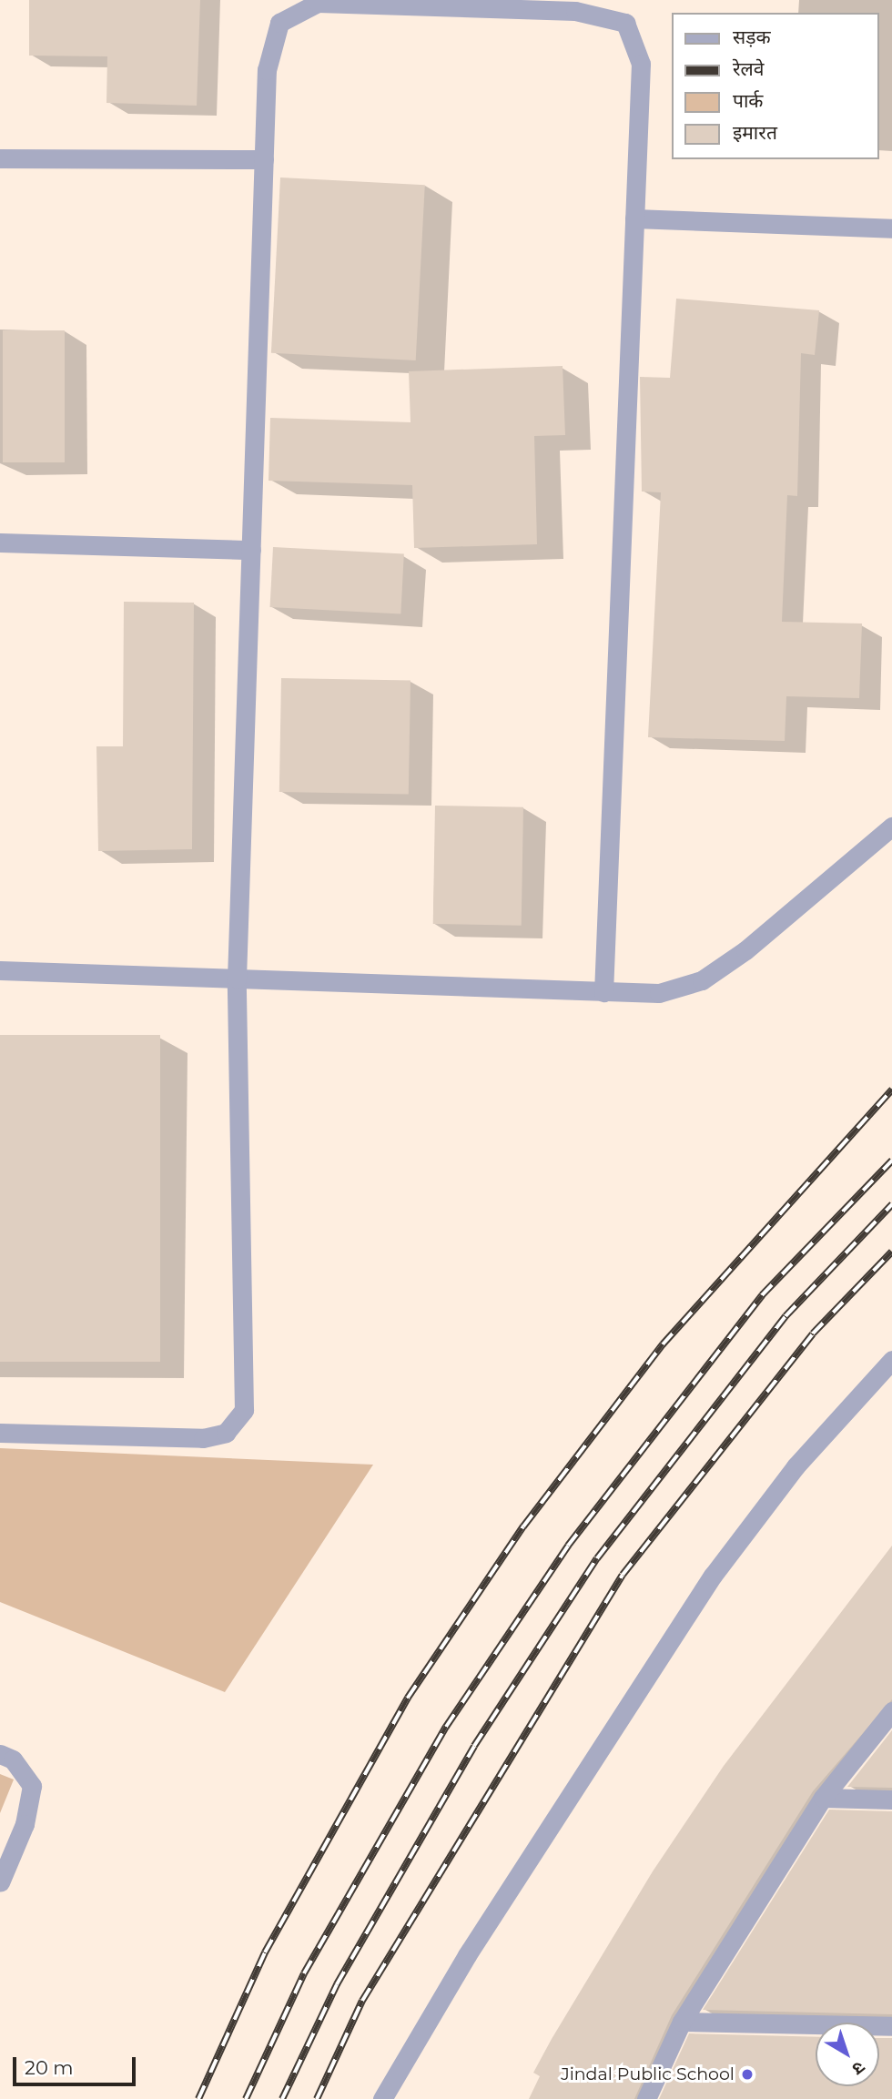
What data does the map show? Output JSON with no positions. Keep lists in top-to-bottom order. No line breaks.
{"places":["Jindal Public School"],"legend":["सड़क","रेलवे","पार्क","इमारत"],"scale_bar":"20 m","north":"bottom right"}
